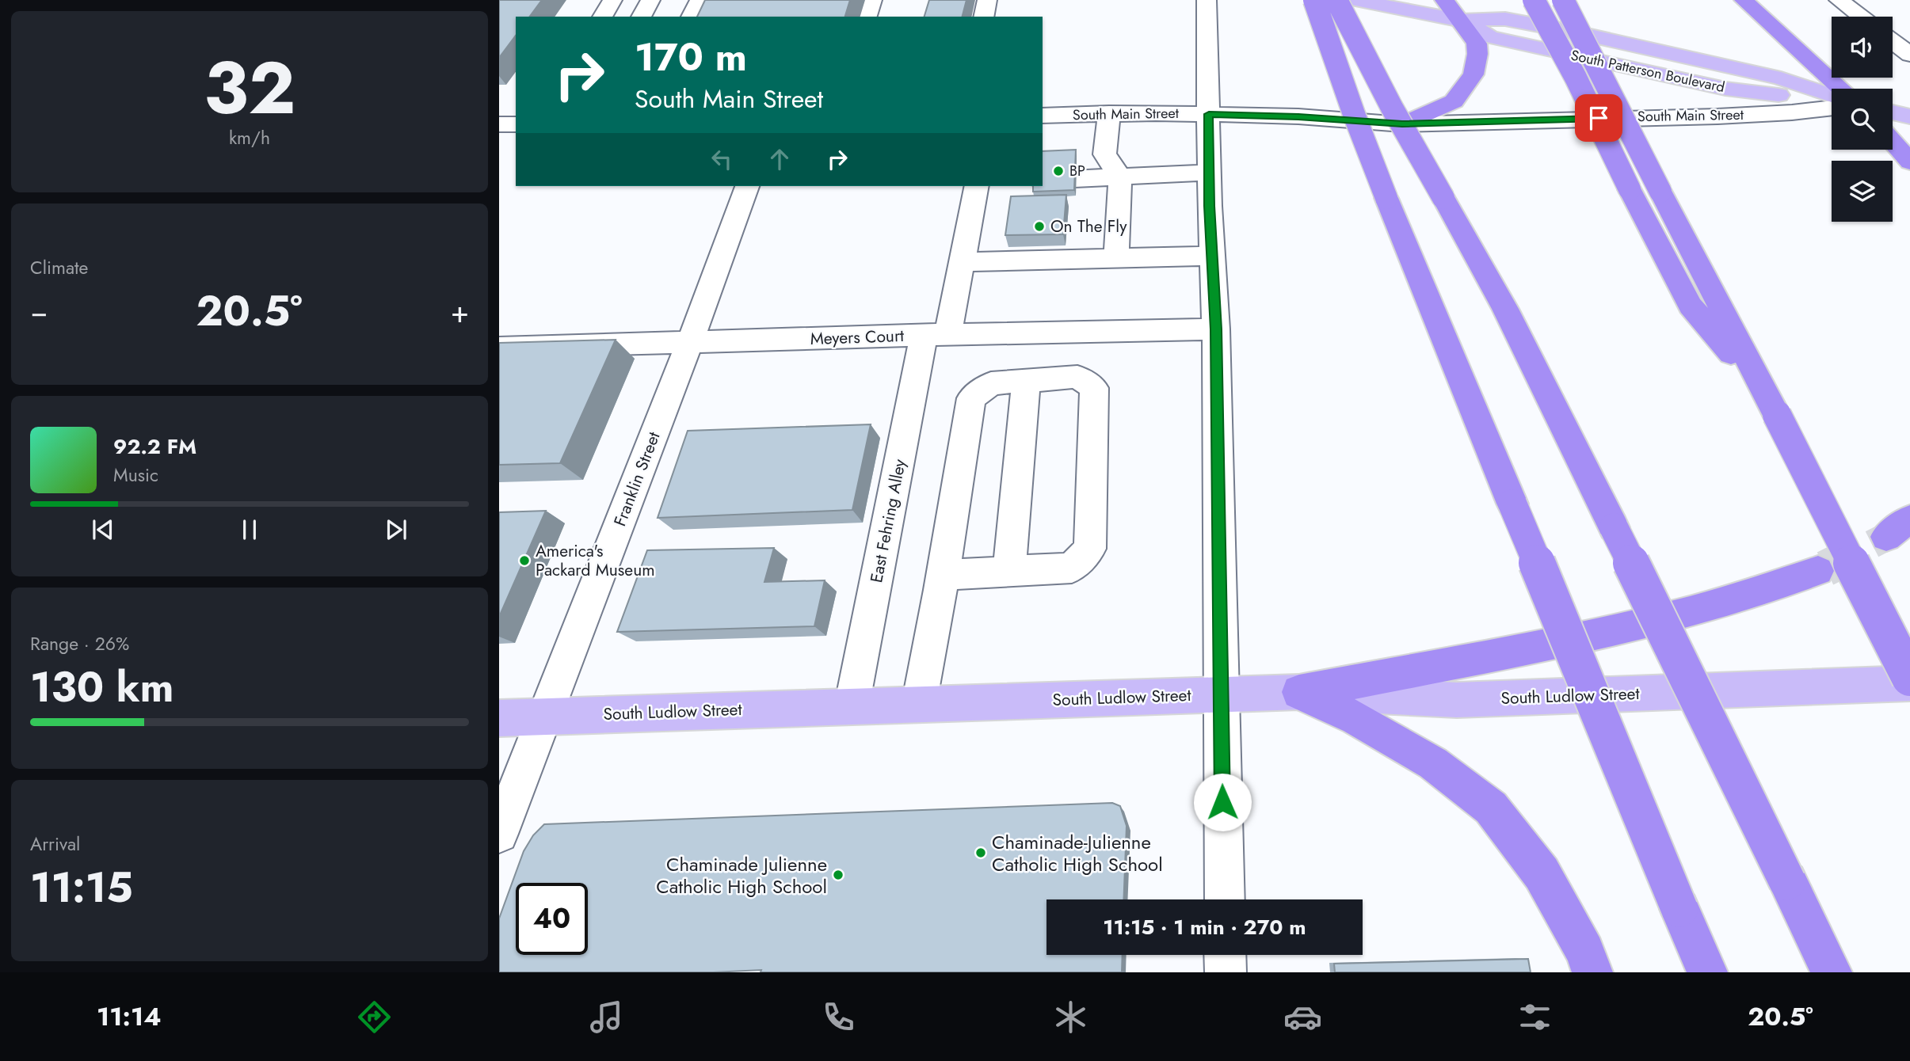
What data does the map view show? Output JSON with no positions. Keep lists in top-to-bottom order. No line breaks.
{"streets":{"main road":["South Patterson Boulevard","South Ludlow Street"],"street":["South Main Street","Meyers Court","Franklin Street","East Fehring Alley"]},"crossings":[["Meyers Court","Franklin Street"],["Meyers Court","East Fehring Alley"],["Franklin Street","South Ludlow Street"],["East Fehring Alley","South Ludlow Street"]],"places":["BP","On The Fly","America's Packard Museum","Chaminade-Julienne Catholic High School","Chaminade Julienne Catholic High School"],"page":{"tile":[["32","km/h"],"Climate",["Range · 26%","130 km"],["Arrival","11:15"]],"turn":["170 m","South Main Street"],"heat":["−","20.5°","+"],"song":["92.2 FM","Music"],"limit":"40","trip":"11:15 · 1 min · 270 m","tabs":["11:14","20.5°"]}}
